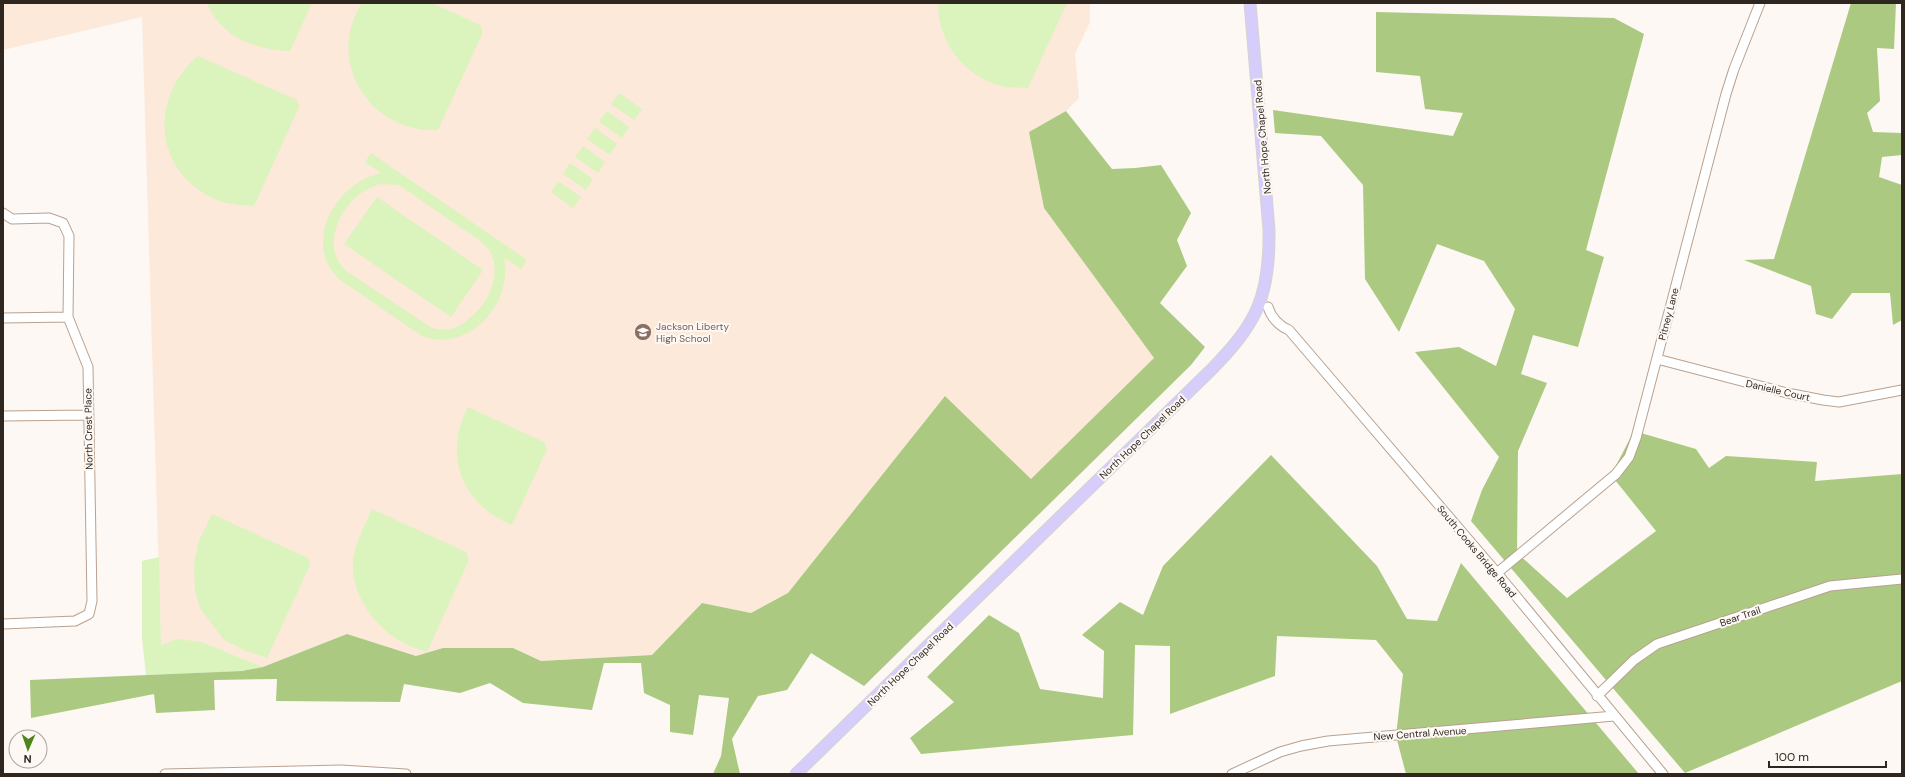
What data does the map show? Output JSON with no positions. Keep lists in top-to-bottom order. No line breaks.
{"streets":{"main road":["North Hope Chapel Road"],"street":["Pitney Lane","Danielle Court","North Crest Place","South Cooks Bridge Road","Bear Trail","New Central Avenue"]},"crossings":[["North Hope Chapel Road","South Cooks Bridge Road"],["Pitney Lane","Danielle Court"],["Pitney Lane","South Cooks Bridge Road"],["South Cooks Bridge Road","Bear Trail"],["South Cooks Bridge Road","New Central Avenue"]],"places":{"school or university":["Jackson Liberty High School"]},"scale_bar":"100 m","north":"bottom"}
